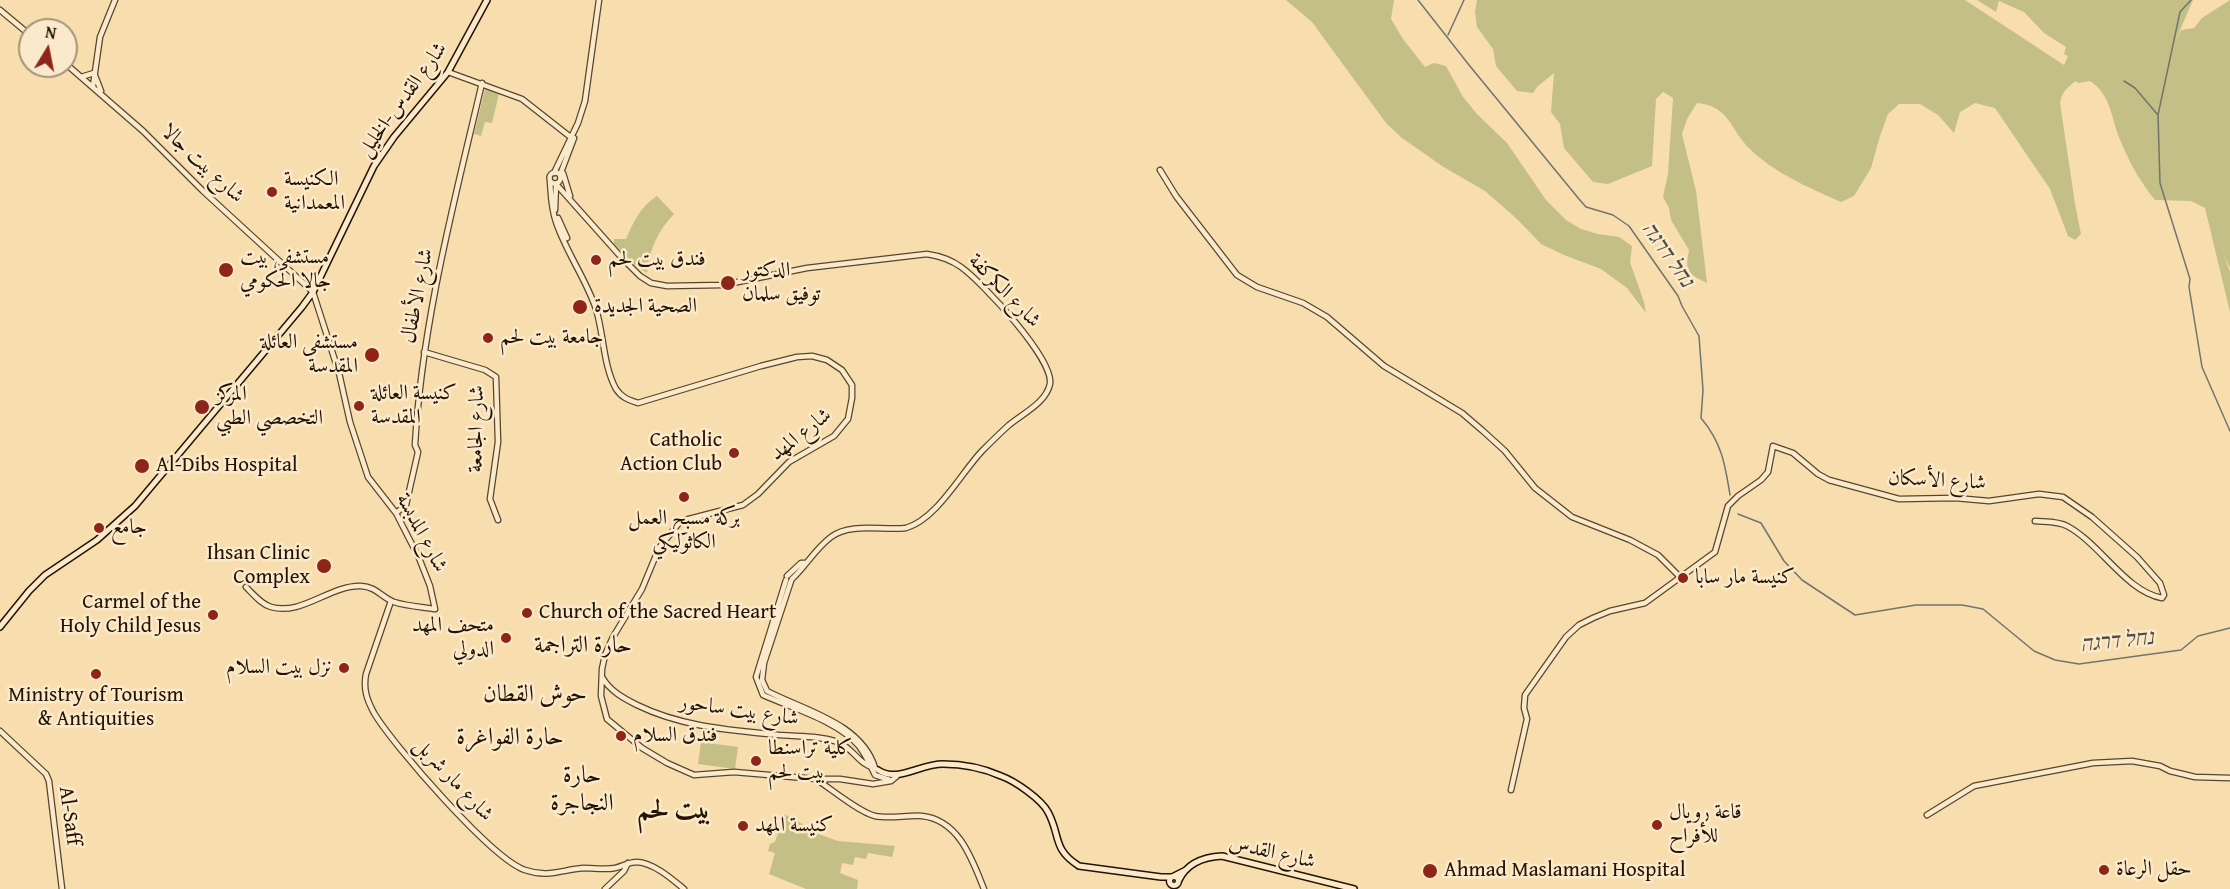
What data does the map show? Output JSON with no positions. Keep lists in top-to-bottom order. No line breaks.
{"streets":{"main road":["شارع القدس-الخليل","شارع القدس"],"street":["شارع بيت جالا","شارع الكركفة","شارع الأطفال","شارع الجامعة","شارع المهد","شارع الأسكان","شارع المدبسة","شارع بيت ساحور","شارع مار شربل","Al-Saff"]},"crossings":[["شارع القدس-الخليل","شارع بيت جالا"],["شارع القدس-الخليل","شارع المدبسة"],["شارع بيت جالا","شارع المدبسة"],["شارع الكركفة","شارع المهد"],["شارع الكركفة","شارع بيت ساحور"],["شارع الأطفال","شارع الجامعة"],["شارع الأطفال","شارع المدبسة"],["شارع المهد","شارع بيت ساحور"],["شارع المدبسة","شارع مار شربل"]],"districts":["حارة التراجمة","حوش القطان","حارة الفواغرة","حارة النجاجرة","بيت لحم"],"water":["נחל דרגה"],"places":["الكنيسة المعمدانية","فندق بيت لحم","مستشفى بيت جالا الحكومي","الدكتور توفيق سلمان","الصحية الجديدة","جامعة بيت لحم","مستشفى العائلة المقدسة","كنيسة العائلة المقدسة","المركز التخصصي الطبي","Catholic Action Club","Al-Dibs Hospital","بركة مسبح العمل الكاثوليكي","جامع","Ihsan Clinic Complex","كنيسة مار سابا","Church of the Sacred Heart","Carmel of the Holy Child Jesus","متحف المهد الدولي","نزل بيت السلام","Ministry of Tourism & Antiquities","فندق السلام","كلية تراسنطا بيت لحم","قاعة رويال للأفراح","كنيسة المهد","حقل الرعاة","Ahmad Maslamani Hospital"],"north":"top"}
